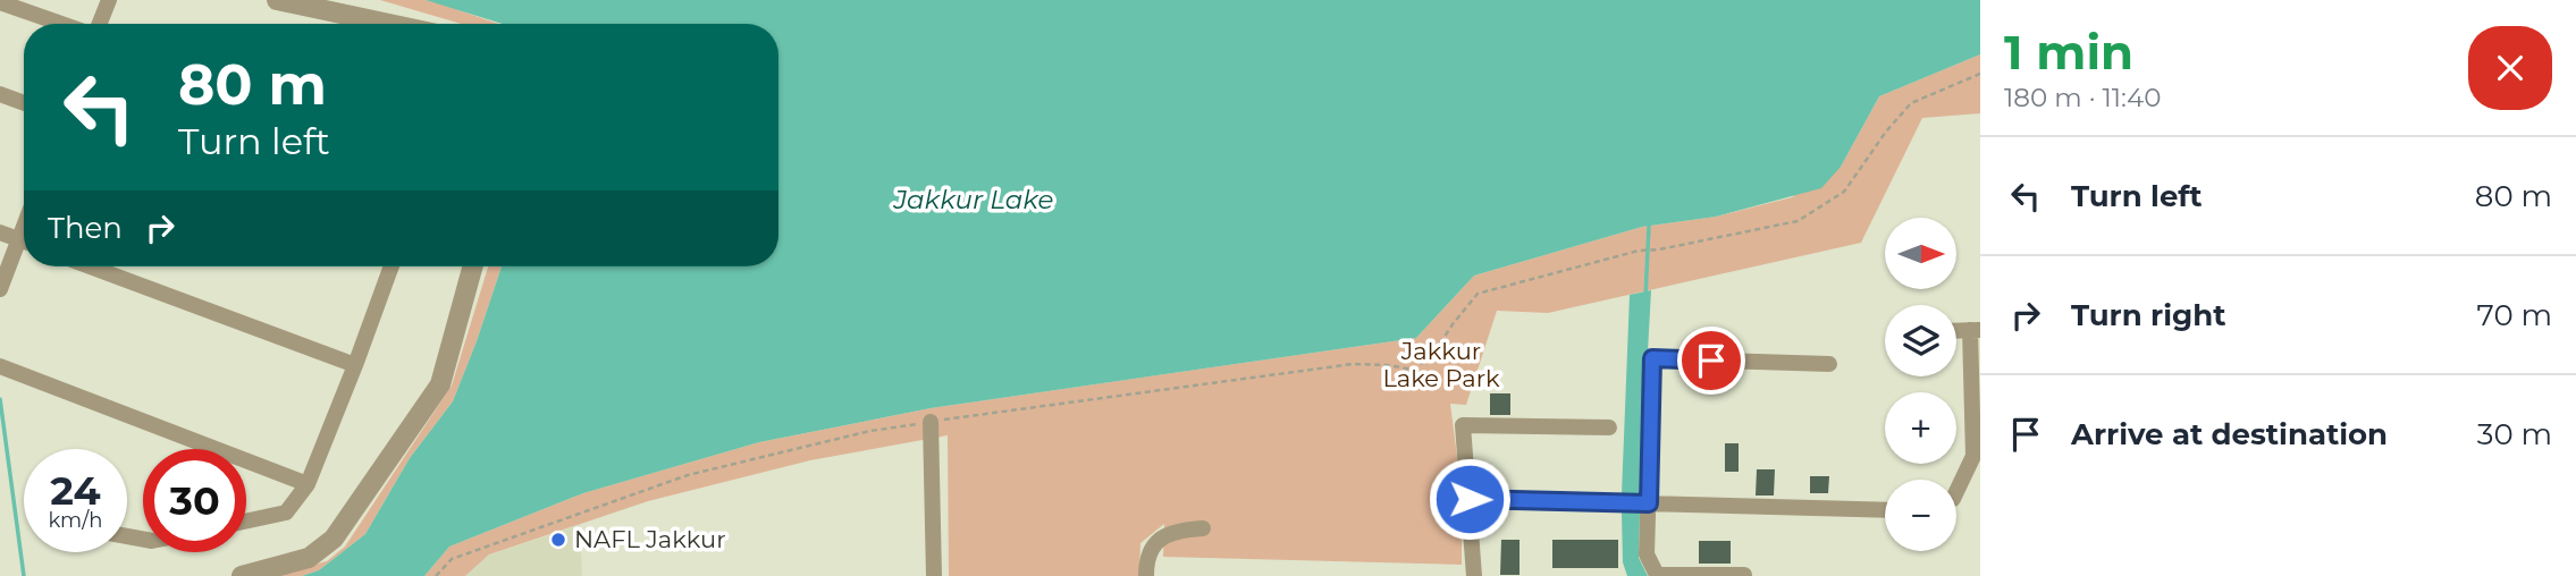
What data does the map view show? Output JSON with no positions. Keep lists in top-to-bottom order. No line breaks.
{"water":["Jakkur Lake"],"parks":["Jakkur Lake Park"],"places":["NAFL Jakkur"],"north":"right","page":{"heading":["1 min","180 m · 11:40"],"turn":["80 m","Turn left"],"list":[{"name":"Turn left","value":"80 m"},{"name":"Turn right","value":"70 m"},{"name":"Arrive at destination","value":"30 m"}],"then":"Then","map_buttons":["+","−"],"speed":"24 km/h","limit":"30"}}
